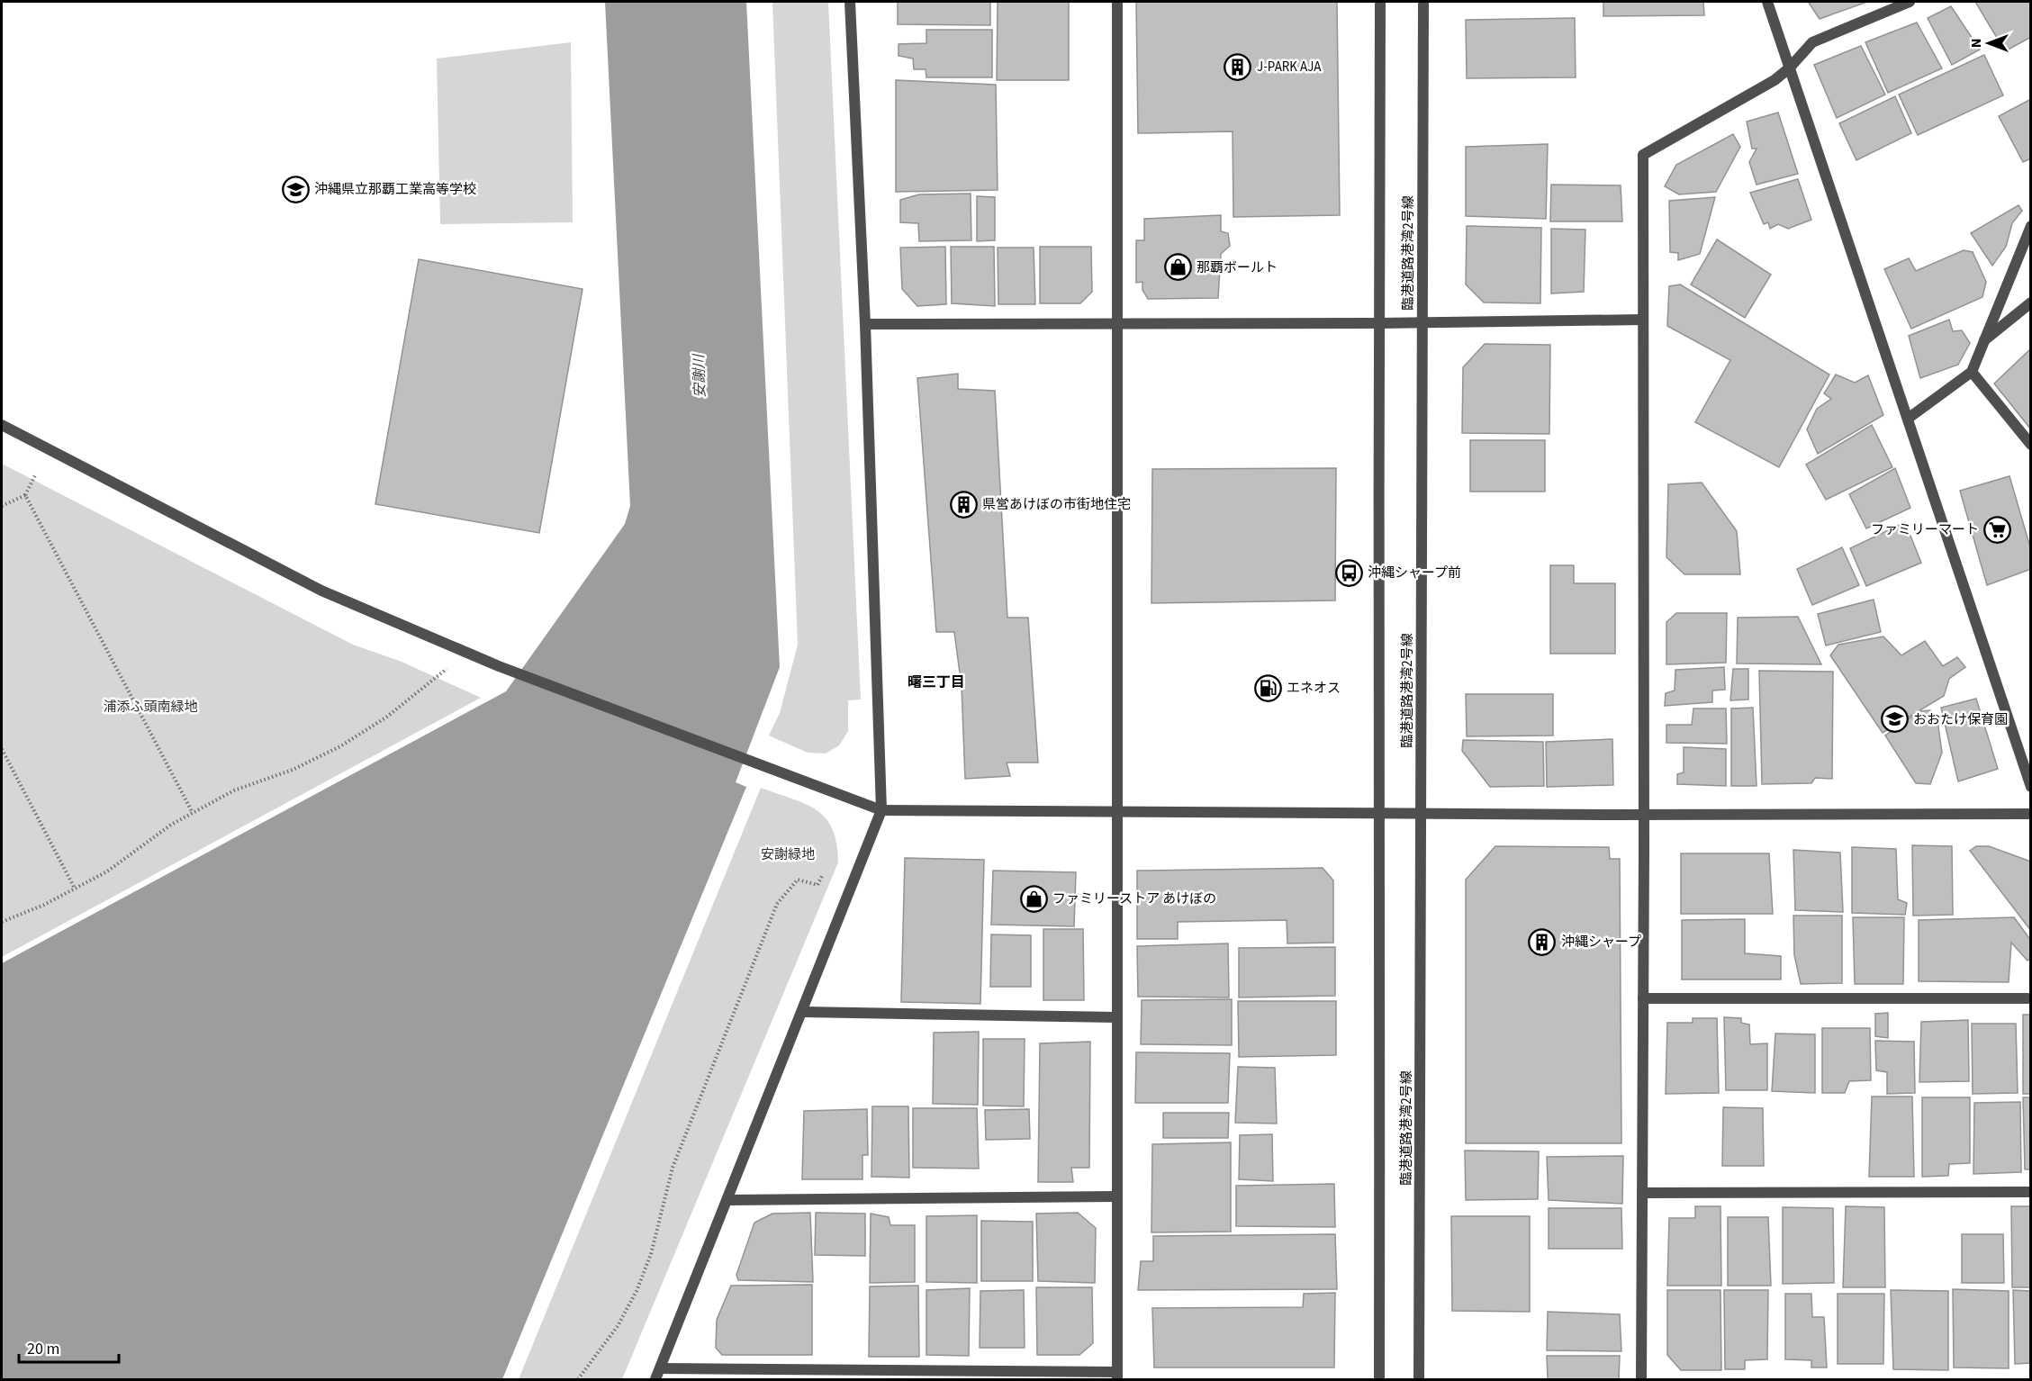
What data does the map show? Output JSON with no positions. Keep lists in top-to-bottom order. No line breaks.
{"streets":{"street":["臨港道路港湾2号線"]},"districts":["曙三丁目"],"water":["安謝川"],"parks":["浦添ふ頭南緑地","安謝緑地"],"places":{"building":["J-PARK AJA","県営あけぼの市街地住宅","沖縄シャープ"],"school or university":["沖縄県立那覇工業高等学校","おおたけ保育園"],"shop":["那覇ボールト","ファミリーストア あけぼの"],"supermarket":["ファミリーマート"],"bus stop":["沖縄シャープ前"],"fuel station":["エネオス"]},"scale_bar":"20 m","north":"left"}
